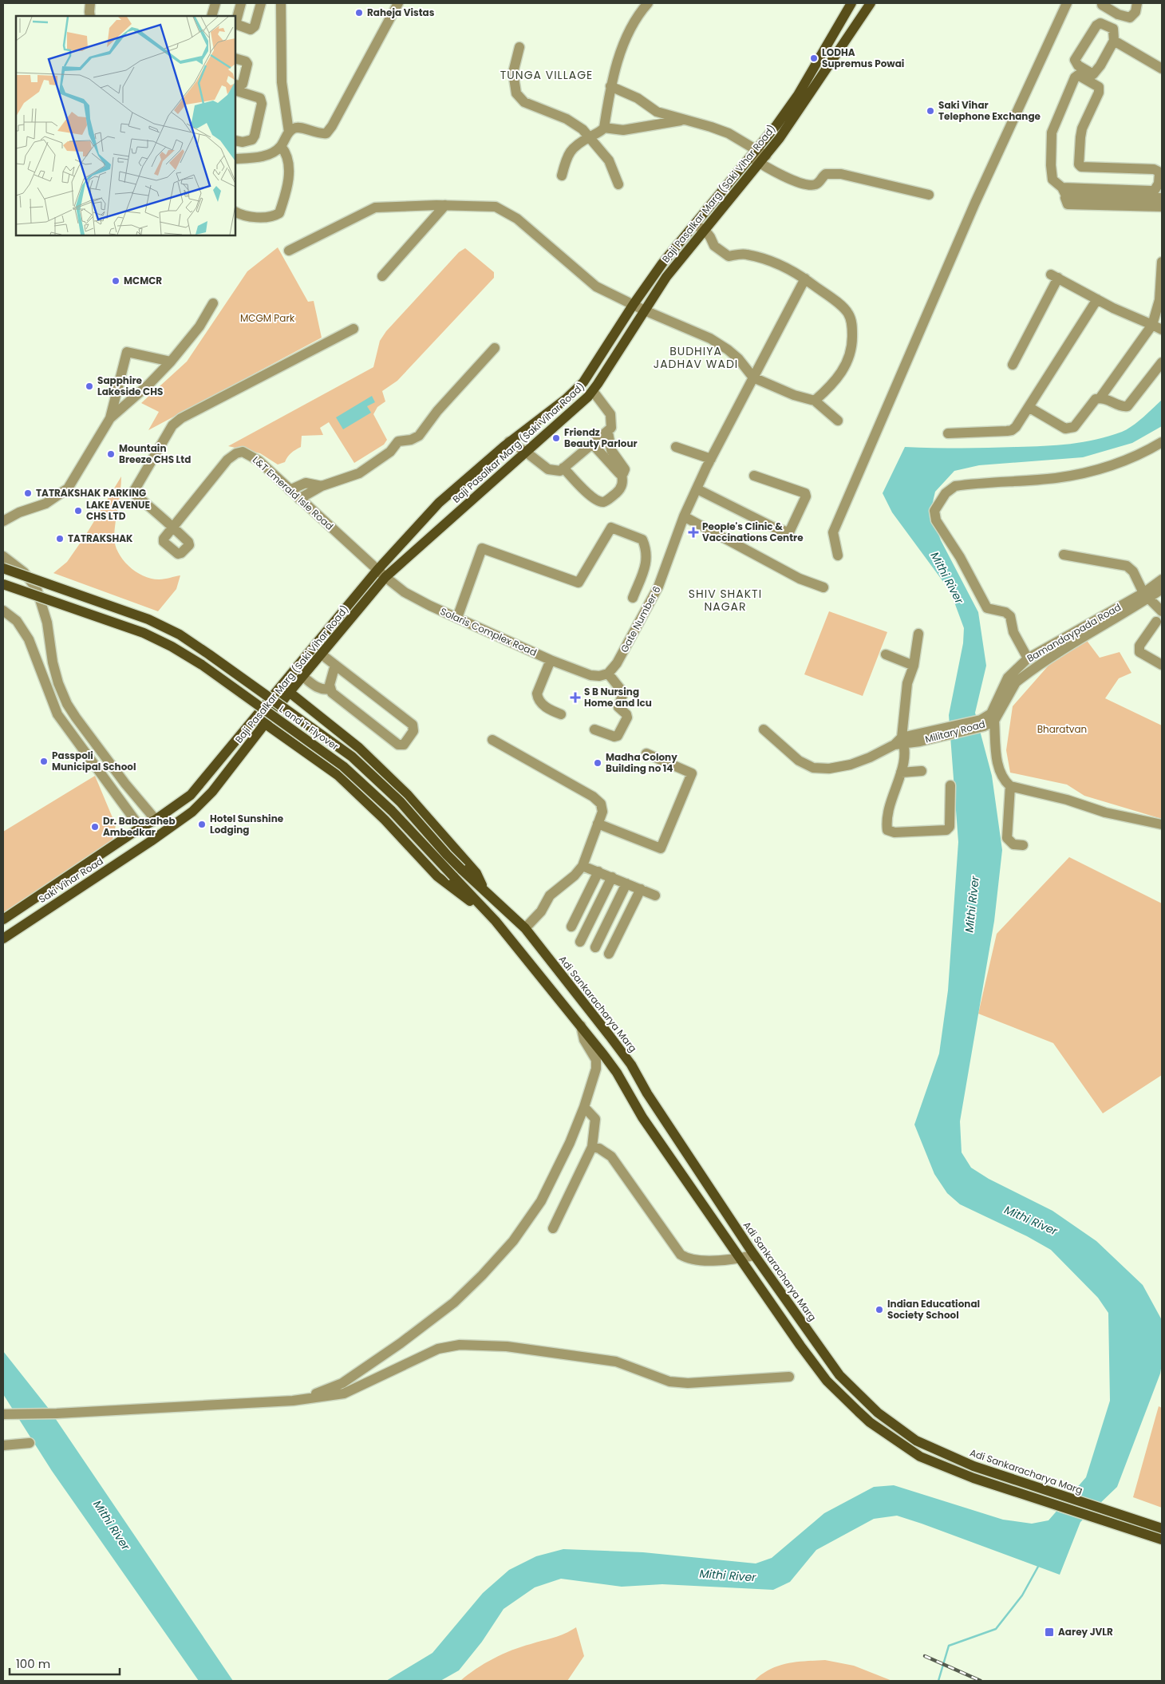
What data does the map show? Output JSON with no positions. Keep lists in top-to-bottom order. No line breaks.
{"streets":{"main road":["Baji Pasalkar Marg (Saki Vihar Road)","L and T Flyover","Saki Vihar Road","Adi Sankaracharya Marg"],"street":["L&T Emerald Isle Road","Gate Number 6","Solaris Complex Road","Bamandaypada Road","Military Road"]},"crossings":[["Baji Pasalkar Marg (Saki Vihar Road)","L&T Emerald Isle Road"],["Baji Pasalkar Marg (Saki Vihar Road)","Solaris Complex Road"],["Baji Pasalkar Marg (Saki Vihar Road)","Saki Vihar Road"],["L&T Emerald Isle Road","Solaris Complex Road"],["Gate Number 6","Solaris Complex Road"],["Bamandaypada Road","Military Road"],["L and T Flyover","Adi Sankaracharya Marg"]],"districts":["TUNGA VILLAGE","BUDHIYA JADHAV WADI","SHIV SHAKTI NAGAR"],"water":["Mithi River"],"parks":["MCGM Park","Bharatvan"],"places":{"other":["Raheja Vistas","LODHA Supremus Powai","Saki Vihar Telephone Exchange","MCMCR","Sapphire Lakeside CHS","Friendz Beauty Parlour","Mountain Breeze CHS Ltd","TATRAKSHAK PARKING","LAKE AVENUE CHS LTD","TATRAKSHAK","Passpoli Municipal School","Madha Colony Building no 14","Hotel Sunshine Lodging","Dr. Babasaheb Ambedkar","Indian Educational Society School"],"health":["People's Clinic & Vaccinations Centre","S B Nursing Home and Icu"],"transit":["Aarey JVLR"]},"scale_bar":"100 m"}
